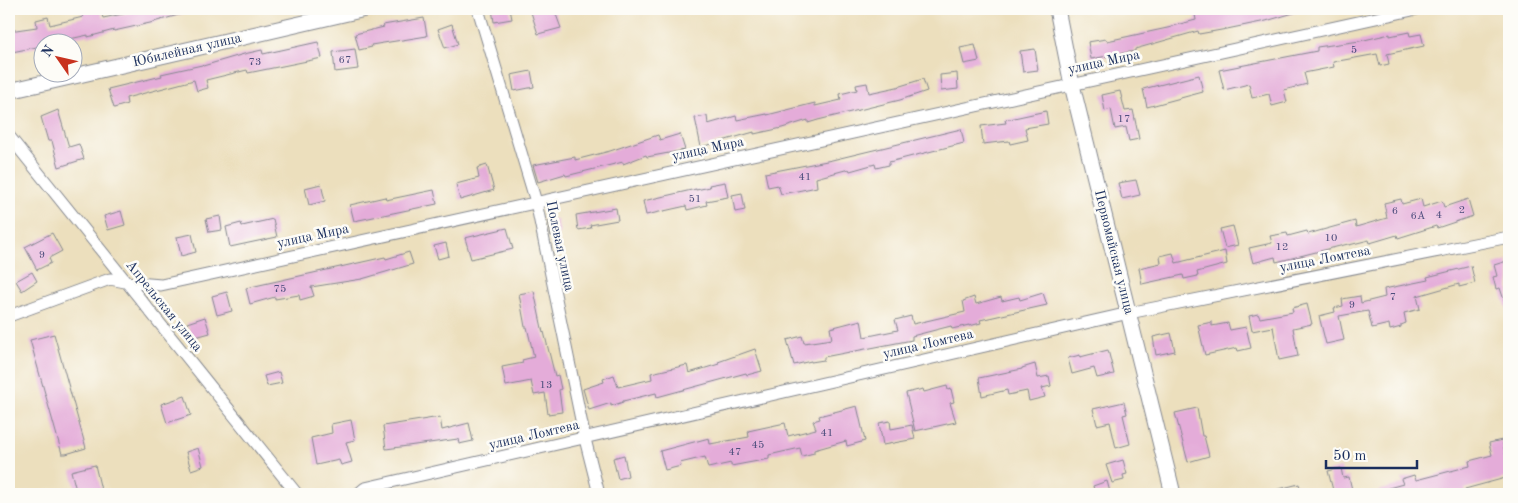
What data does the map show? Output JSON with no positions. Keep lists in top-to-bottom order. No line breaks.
{"streets":{"street":["Юбилейная улица","улица Мира","Полевая улица","Первомайская улица","улица Ломтева","Апрельская улица"]},"crossings":[["улица Мира","Полевая улица"],["улица Мира","Первомайская улица"],["улица Мира","Апрельская улица"],["Полевая улица","улица Ломтева"],["Первомайская улица","улица Ломтева"]],"house_numbers":["5","67","73","17","41","51","2","6","4","6A","10","12","9","75","7","9","13","41","45","47"],"scale_bar":"50 m","north":"top left"}
